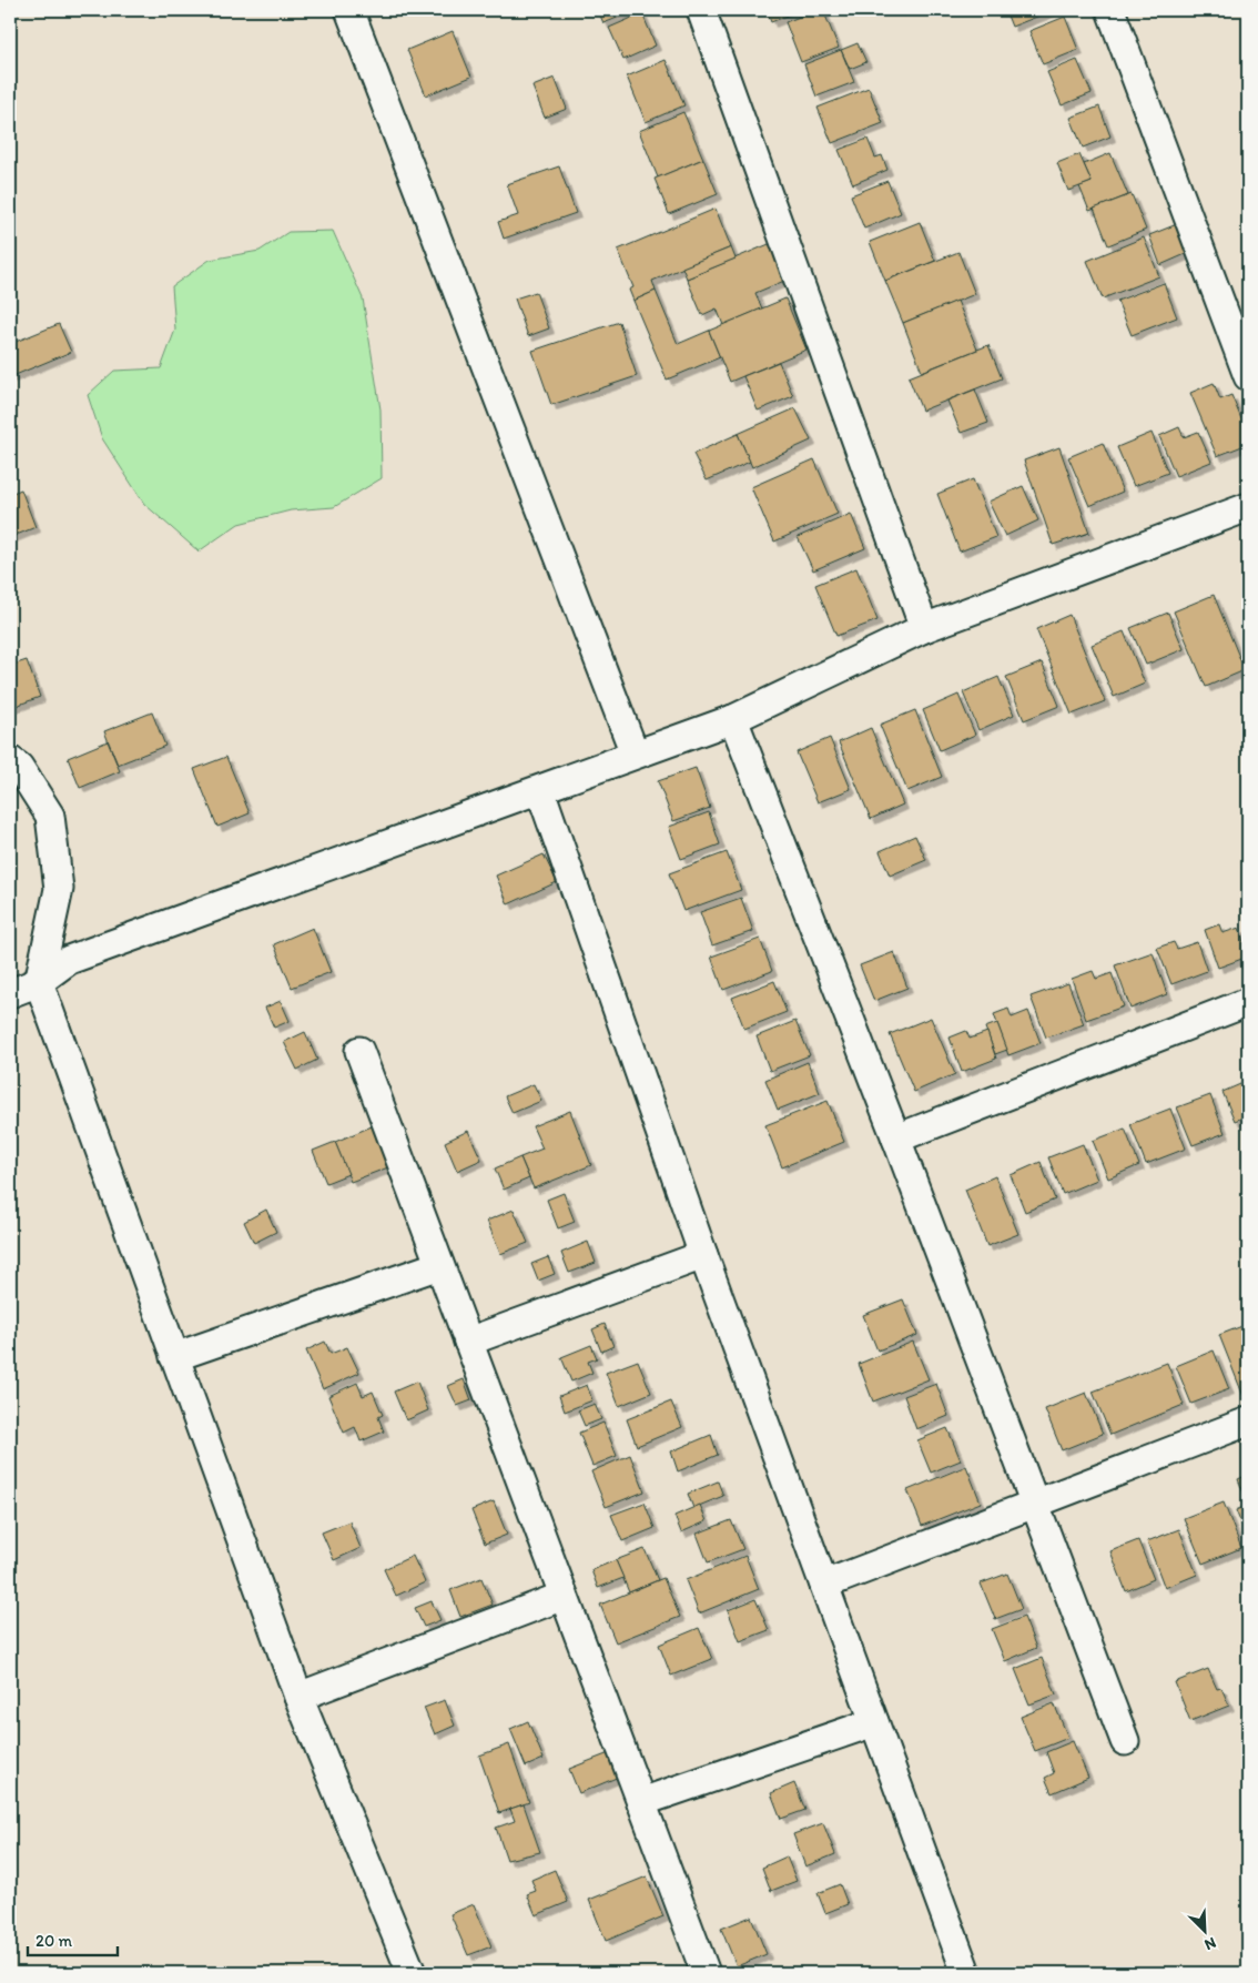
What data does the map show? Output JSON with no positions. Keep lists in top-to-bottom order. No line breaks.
{"scale_bar":"20 m","north":"bottom right"}
